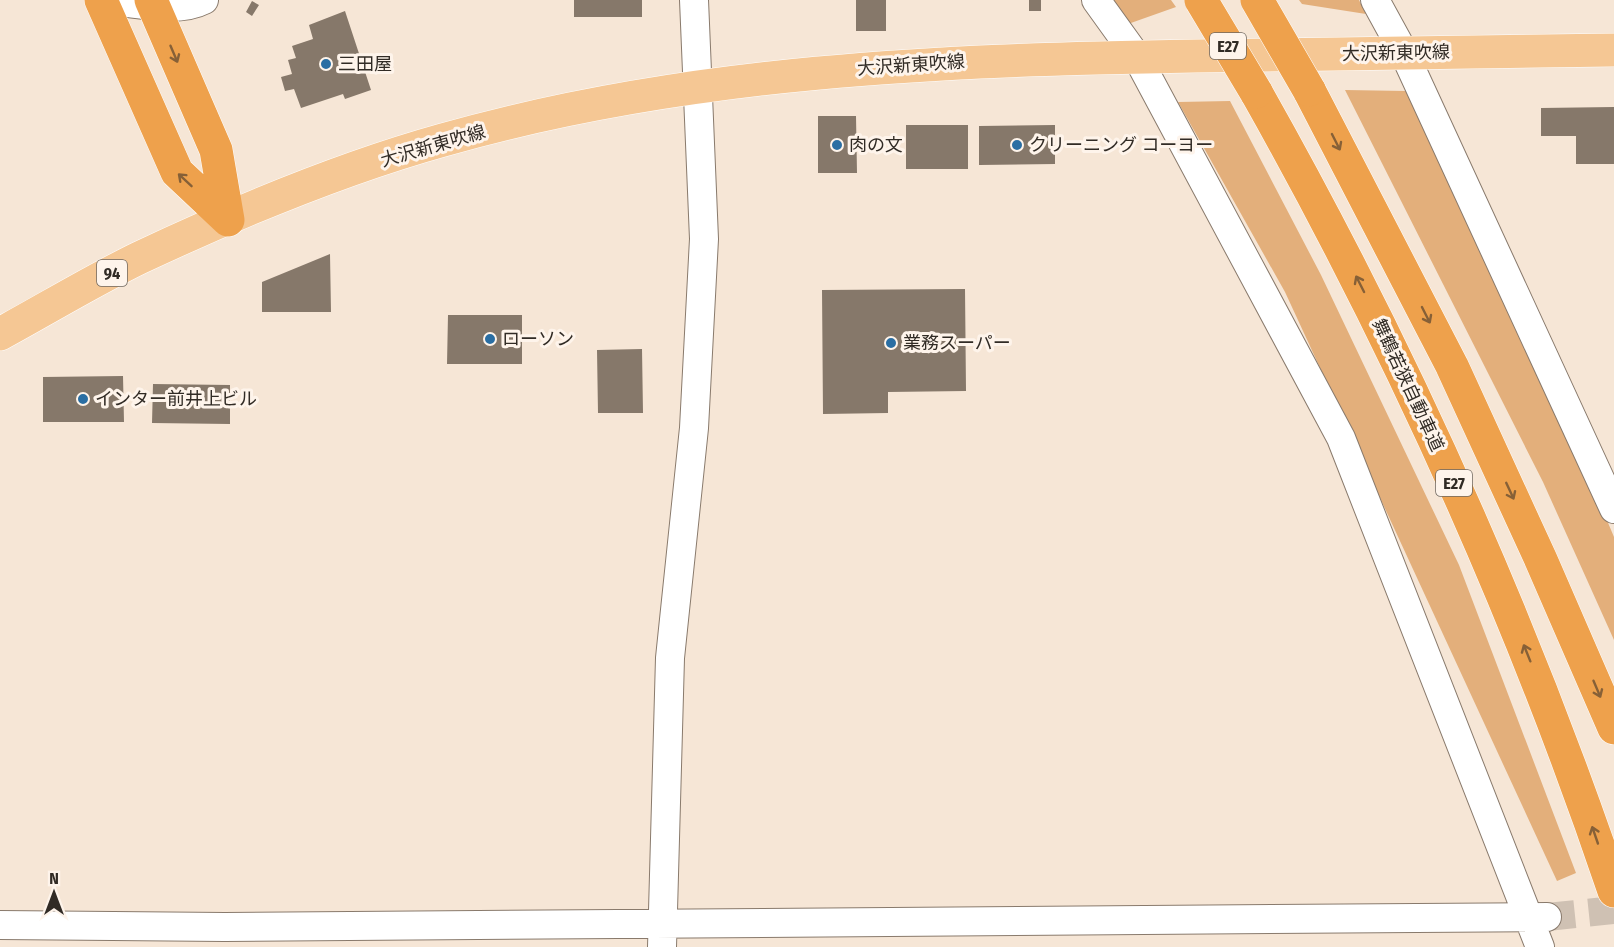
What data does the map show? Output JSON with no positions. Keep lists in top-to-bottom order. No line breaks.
{"streets":{"highway":["E27","舞鶴若狭自動車道"],"main road":["大沢新東吹線","94"]},"crossings":[["大沢新東吹線","94"]],"places":["三田屋","肉の文","クリーニング コーヨー","ローソン","業務スーパー","インター前井上ビル"],"north":"top"}
